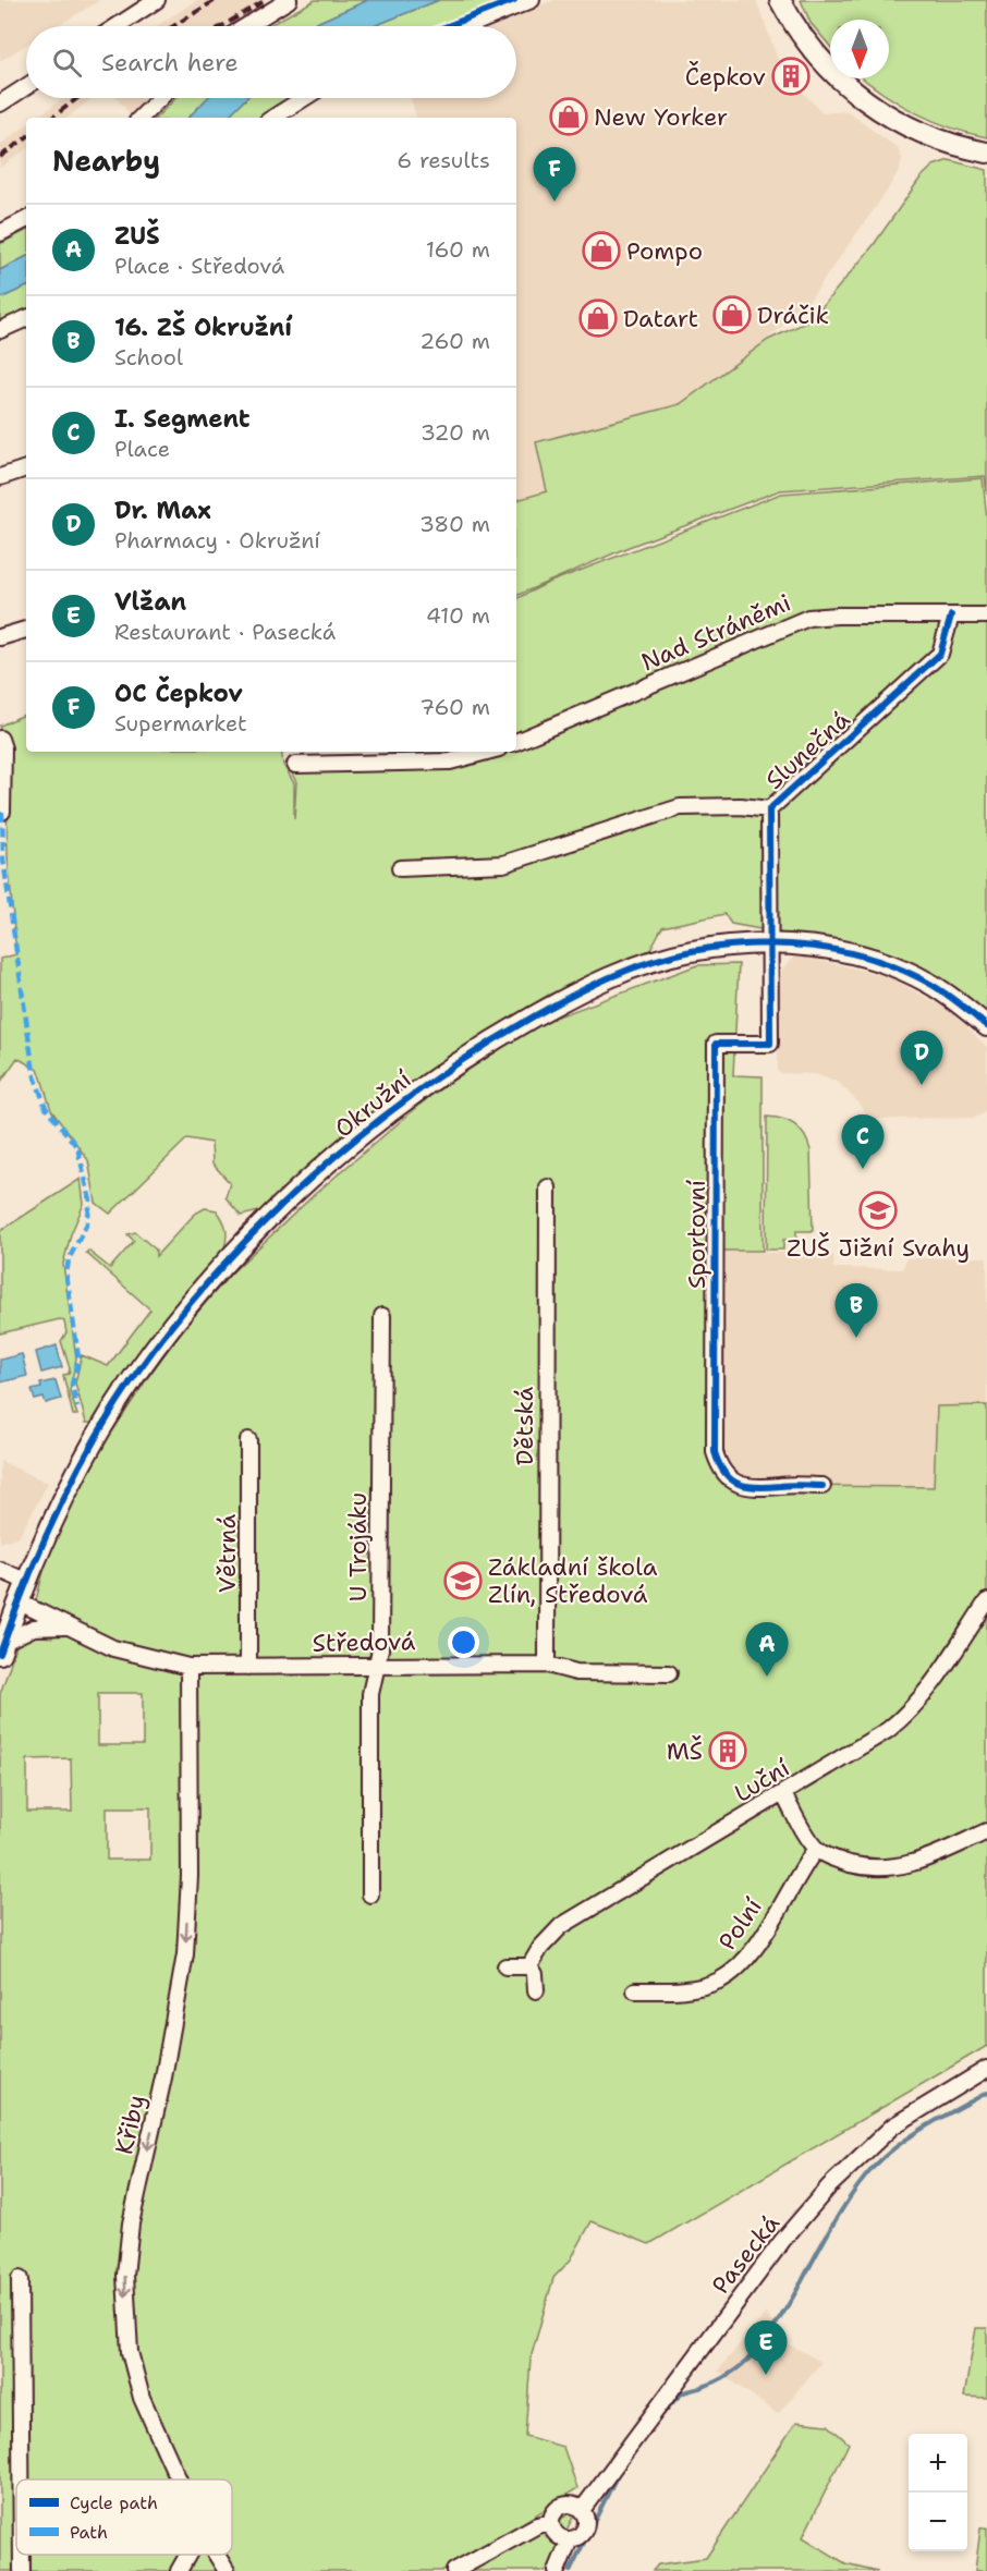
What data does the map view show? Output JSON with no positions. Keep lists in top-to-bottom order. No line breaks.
{"streets":{"street":["Nad Stráněmi","Slunečná","Okružní","Sportovní","Dětská","U Trojáku","Větrná","Středová","Luční","Polní","Křiby","Pasecká"]},"crossings":[["Nad Stráněmi","Slunečná"],["Slunečná","Okružní"],["Slunečná","Sportovní"],["Okružní","Sportovní"],["Okružní","Středová"],["Dětská","Středová"],["U Trojáku","Středová"],["Větrná","Středová"],["Středová","Křiby"]],"one_way":["Křiby"],"places":{"building":["Čepkov","MŠ"],"shop":["New Yorker","Pompo","Dráčik","Datart"],"school or university":["ZUŠ Jižní Svahy","Základní škola Zlín, Středová"]},"legend":["Cycle path","Path"],"north":"bottom","page":{"search":"Search here","heading":["Nearby","6 results"],"pins":["F","D","C","B","A","E"],"list":[{"mark":"A","name":"ZUŠ","note":"Place · Středová","value":"160 m"},{"mark":"B","name":"16. ZŠ Okružní","note":"School","value":"260 m"},{"mark":"C","name":"I. Segment","note":"Place","value":"320 m"},{"mark":"D","name":"Dr. Max","note":"Pharmacy · Okružní","value":"380 m"},{"mark":"E","name":"Vlžan","note":"Restaurant · Pasecká","value":"410 m"},{"mark":"F","name":"OC Čepkov","note":"Supermarket","value":"760 m"}],"map_buttons":["+","−"]}}
